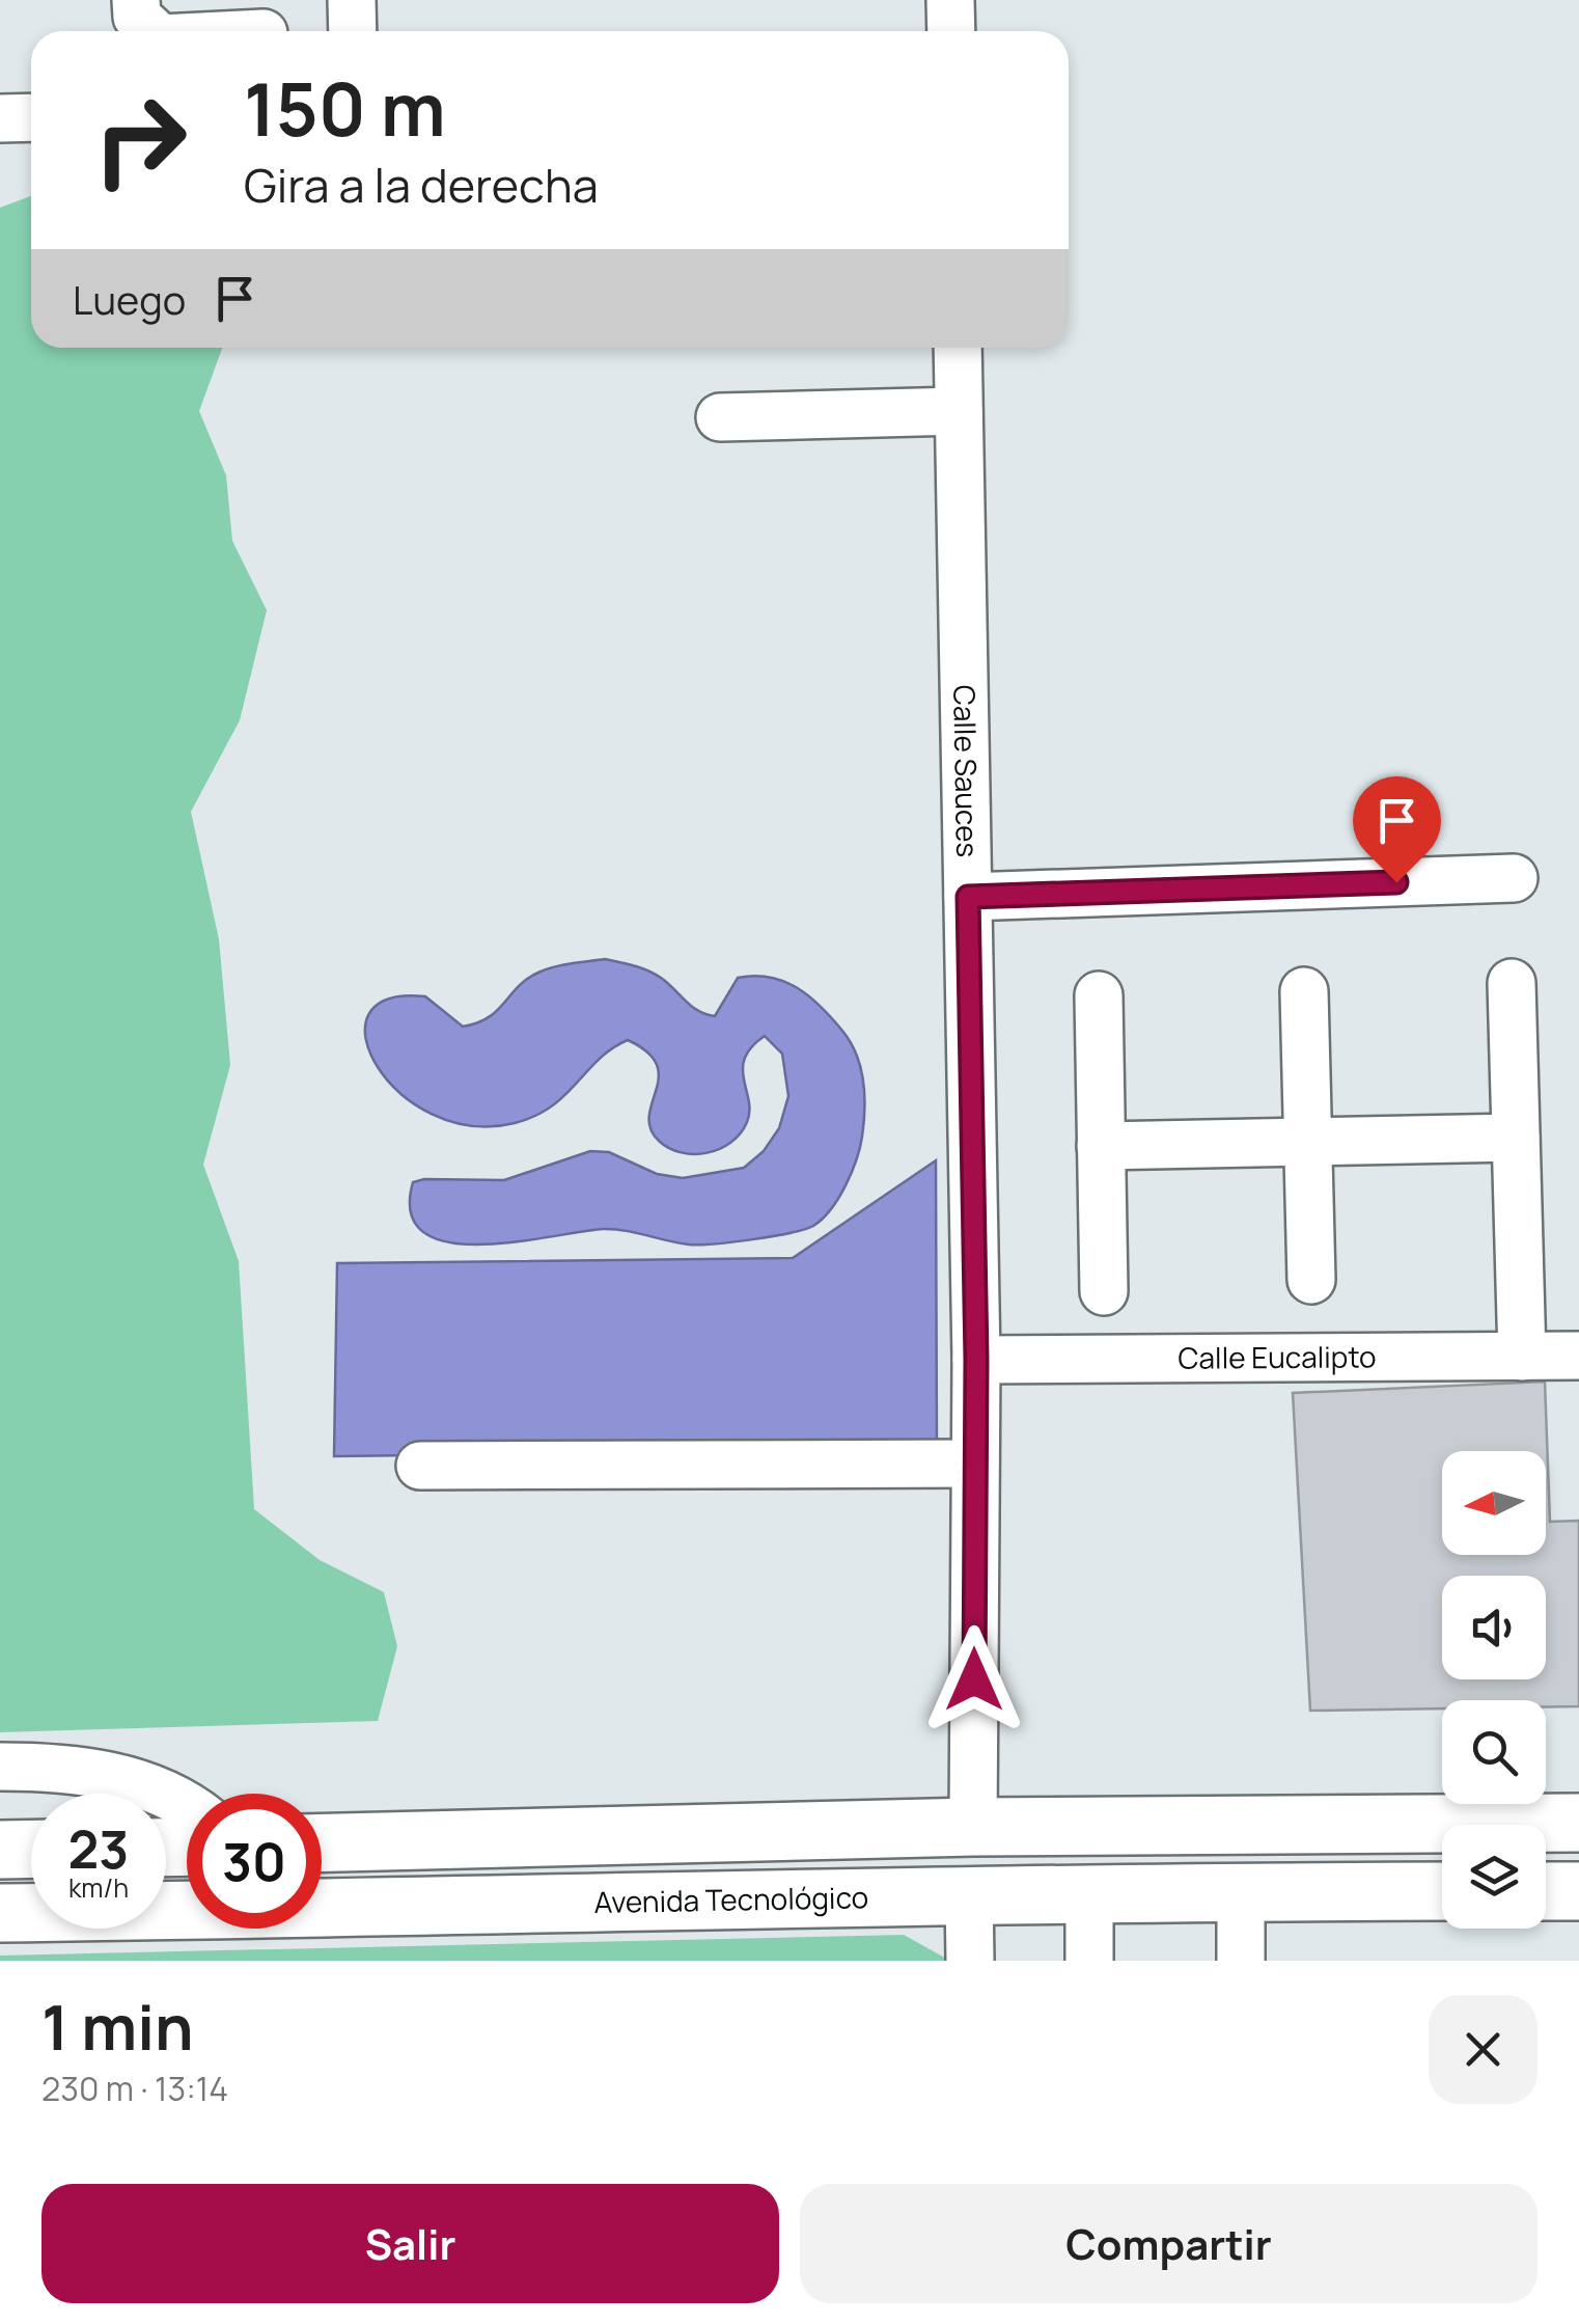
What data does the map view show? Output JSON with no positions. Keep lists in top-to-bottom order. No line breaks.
{"streets":{"main road":["Avenida Tecnológico"],"street":["Calle Sauces","Calle Eucalipto"]},"crossings":[["Calle Sauces","Calle Eucalipto"]],"north":"left","page":{"turn":["150 m","Gira a la derecha"],"then":"Luego","speed":"23 km/h","limit":"30","heading":["1 min","230 m · 13:14"],"buttons":["Salir","Compartir"]}}
